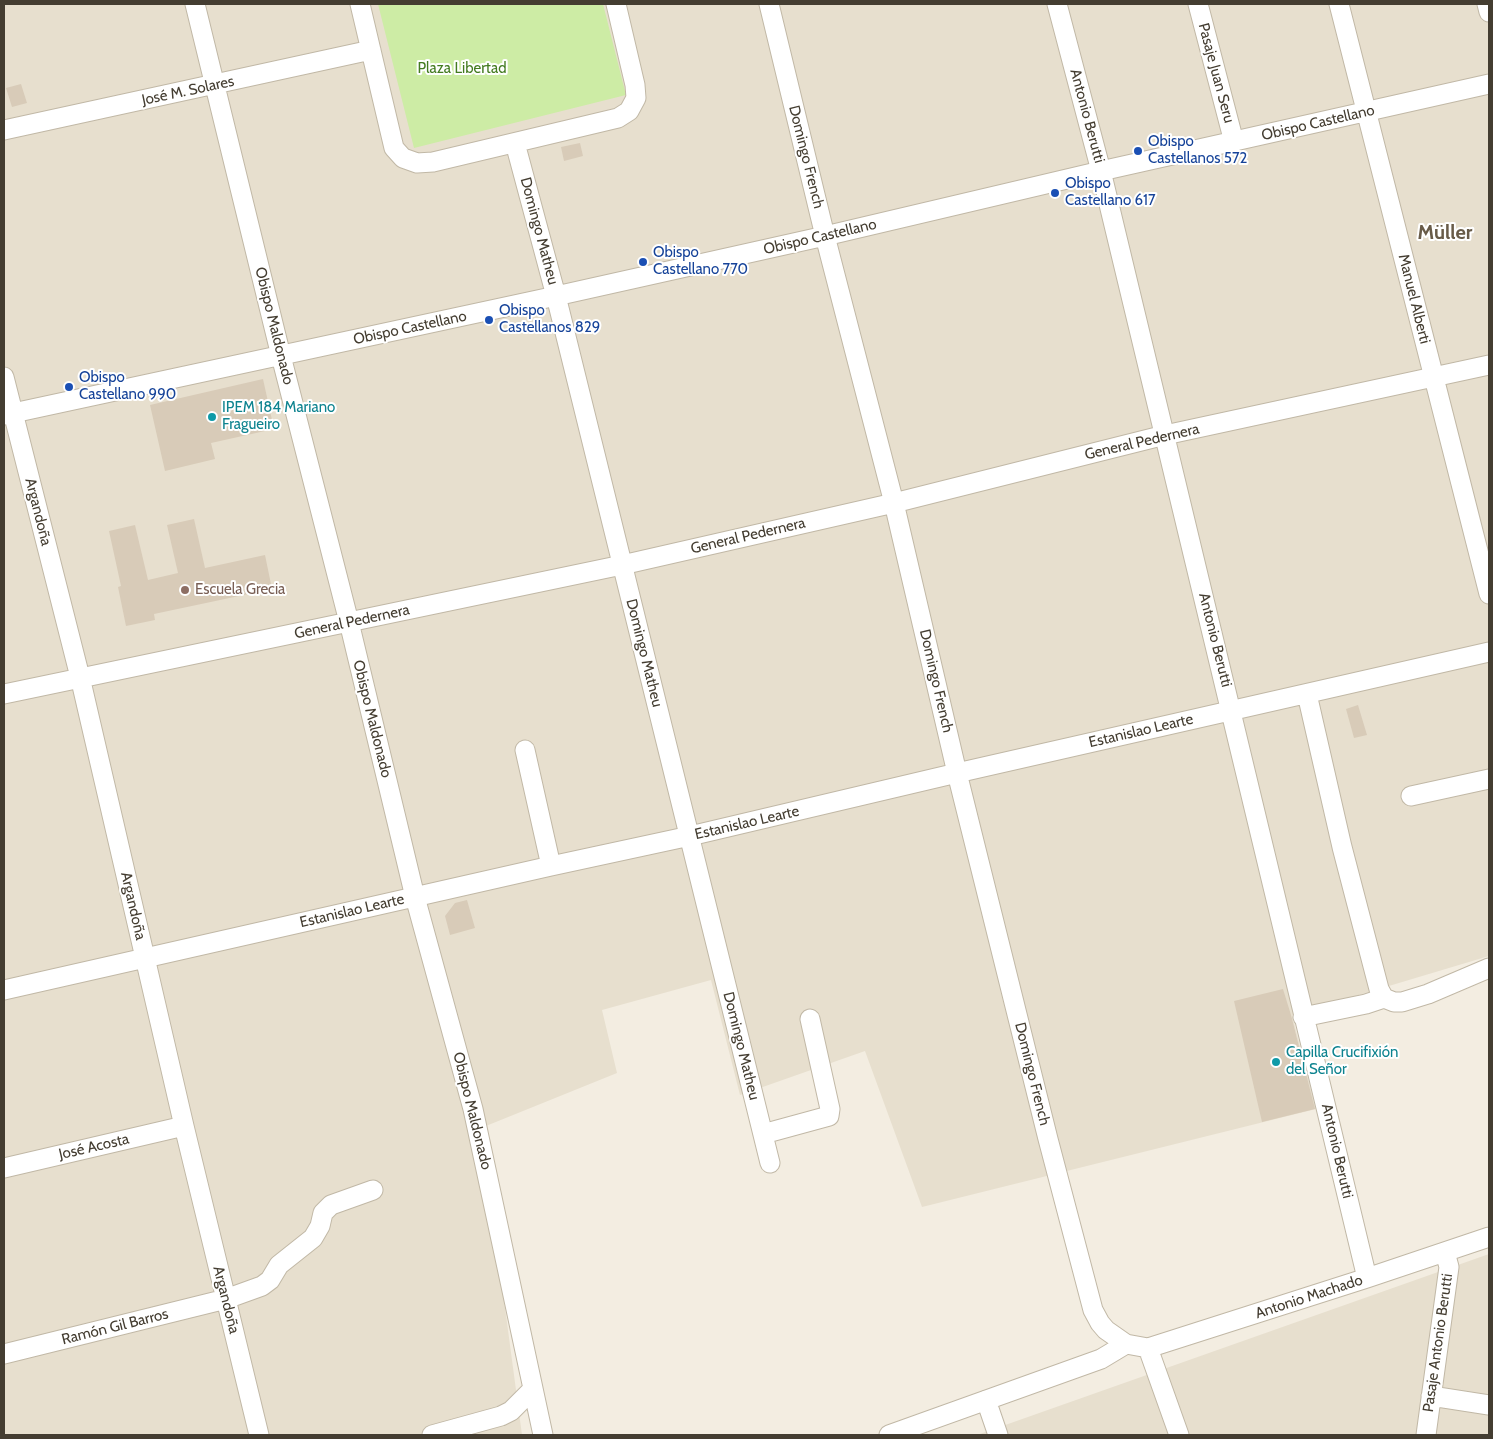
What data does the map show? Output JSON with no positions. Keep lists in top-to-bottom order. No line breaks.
{"streets":{"street":["Pasaje Juan Seru","José M. Solares","Antonio Berutti","Obispo Castellano","Domingo French","Domingo Matheu","Manuel Alberti","Obispo Maldonado","General Pedernera","Argandoña","Estanislao Learte","José Acosta","Antonio Machado","Ramón Gil Barros","Pasaje Antonio Berutti"]},"crossings":[["Pasaje Juan Seru","Obispo Castellano"],["José M. Solares","Obispo Maldonado"],["Antonio Berutti","Obispo Castellano"],["Antonio Berutti","General Pedernera"],["Antonio Berutti","Estanislao Learte"],["Antonio Berutti","Antonio Machado"],["Obispo Castellano","Domingo French"],["Obispo Castellano","Domingo Matheu"],["Obispo Castellano","Manuel Alberti"],["Obispo Castellano","Obispo Maldonado"],["Obispo Castellano","Argandoña"],["Domingo French","General Pedernera"],["Domingo French","Estanislao Learte"],["Domingo French","Antonio Machado"],["Domingo Matheu","General Pedernera"],["Domingo Matheu","Estanislao Learte"],["Manuel Alberti","General Pedernera"],["Obispo Maldonado","General Pedernera"],["Obispo Maldonado","Estanislao Learte"],["General Pedernera","Argandoña"],["Argandoña","Estanislao Learte"],["Argandoña","José Acosta"],["Argandoña","Ramón Gil Barros"],["Antonio Machado","Pasaje Antonio Berutti"]],"districts":["Müller"],"parks":["Plaza Libertad"],"places":["Obispo Castellanos 572","Obispo Castellano 617","Obispo Castellano 770","Obispo Castellanos 829","Obispo Castellano 990","IPEM 184 Mariano Fragueiro","Escuela Grecia","Capilla Crucifixión del Señor"]}
